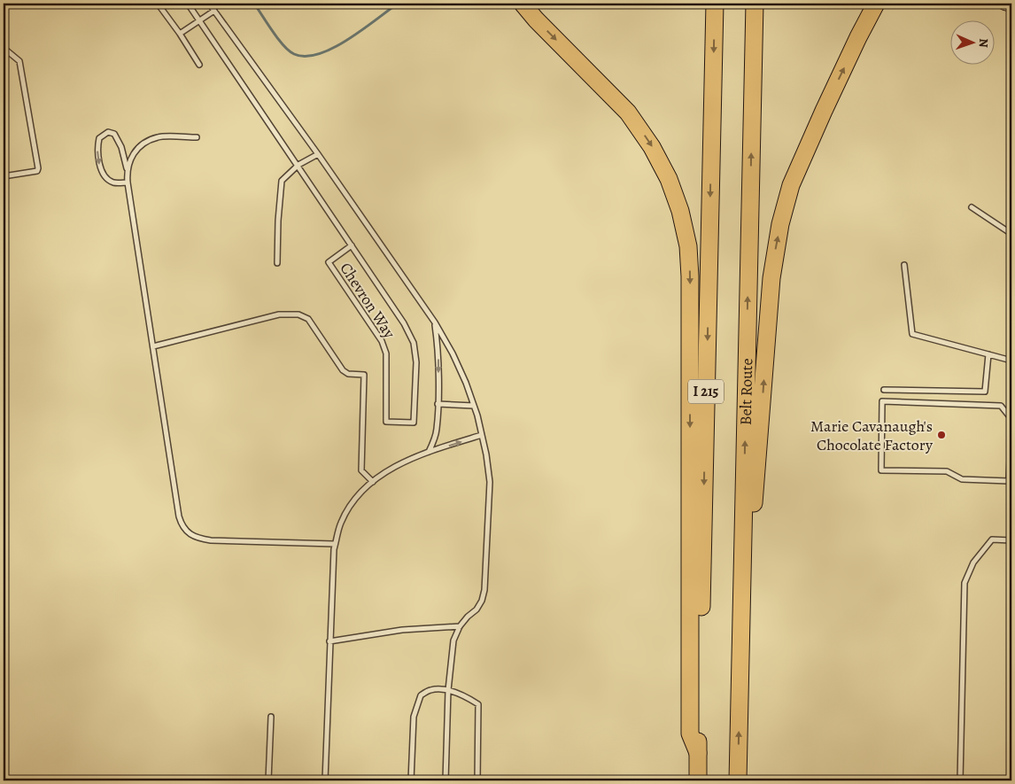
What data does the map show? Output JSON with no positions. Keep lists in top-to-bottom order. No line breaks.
{"streets":{"highway":["I 215","Belt Route"],"lane":["Chevron Way"]},"places":["Marie Cavanaugh's Chocolate Factory"],"north":"right"}
